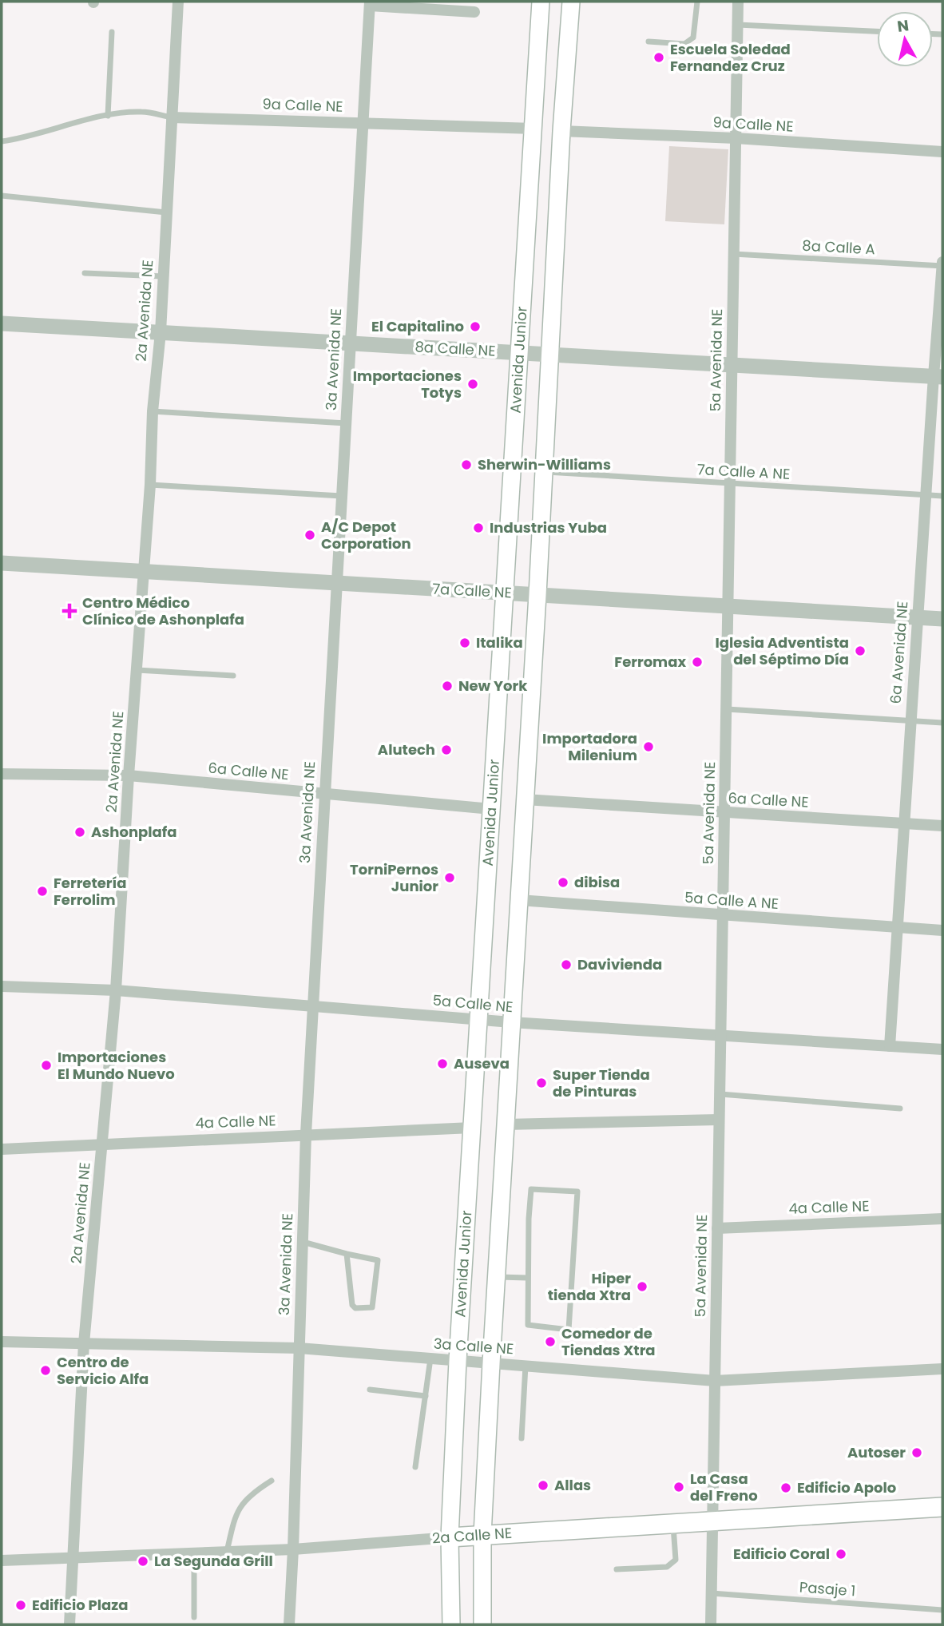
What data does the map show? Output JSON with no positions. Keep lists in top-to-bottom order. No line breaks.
{"streets":{"main road":["Avenida Junior","2a Calle NE"],"street":["9a Calle NE","2a Avenida NE","8a Calle NE","3a Avenida NE","5a Avenida NE","7a Calle NE","6a Avenida NE","6a Calle NE","5a Calle A NE","5a Calle NE","4a Calle NE","3a Calle NE"],"lane":["8a Calle A","7a Calle A NE","Pasaje 1"]},"crossings":[["9a Calle NE","2a Avenida NE"],["9a Calle NE","3a Avenida NE"],["9a Calle NE","5a Avenida NE"],["9a Calle NE","Avenida Junior"],["8a Calle A","5a Avenida NE"],["8a Calle A","6a Avenida NE"],["2a Avenida NE","8a Calle NE"],["2a Avenida NE","7a Calle NE"],["2a Avenida NE","6a Calle NE"],["2a Avenida NE","5a Calle NE"],["2a Avenida NE","4a Calle NE"],["2a Avenida NE","3a Calle NE"],["2a Avenida NE","2a Calle NE"],["8a Calle NE","3a Avenida NE"],["8a Calle NE","5a Avenida NE"],["8a Calle NE","Avenida Junior"],["8a Calle NE","6a Avenida NE"],["3a Avenida NE","7a Calle NE"],["3a Avenida NE","6a Calle NE"],["3a Avenida NE","5a Calle NE"],["3a Avenida NE","4a Calle NE"],["3a Avenida NE","3a Calle NE"],["3a Avenida NE","2a Calle NE"],["5a Avenida NE","7a Calle A NE"],["5a Avenida NE","7a Calle NE"],["5a Avenida NE","6a Calle NE"],["5a Avenida NE","5a Calle A NE"],["5a Avenida NE","5a Calle NE"],["5a Avenida NE","4a Calle NE"],["5a Avenida NE","3a Calle NE"],["5a Avenida NE","2a Calle NE"],["5a Avenida NE","Pasaje 1"],["Avenida Junior","7a Calle A NE"],["Avenida Junior","7a Calle NE"],["Avenida Junior","6a Calle NE"],["Avenida Junior","5a Calle A NE"],["Avenida Junior","5a Calle NE"],["Avenida Junior","4a Calle NE"],["Avenida Junior","3a Calle NE"],["Avenida Junior","2a Calle NE"],["7a Calle A NE","6a Avenida NE"],["7a Calle NE","6a Avenida NE"],["6a Avenida NE","6a Calle NE"],["6a Avenida NE","5a Calle A NE"],["6a Avenida NE","5a Calle NE"]],"places":{"other":["Escuela Soledad Fernandez Cruz","El Capitalino","Importaciones Totys","Sherwin-Williams","Industrias Yuba","A/C Depot Corporation","Italika","Iglesia Adventista del Séptimo Día","Ferromax","New York","Importadora Milenium","Alutech","Ashonplafa","TorniPernos Junior","dibisa","Ferretería Ferrolim","Davivienda","Auseva","Importaciones El Mundo Nuevo","Super Tienda de Pinturas","Hiper tienda Xtra","Comedor de Tiendas Xtra","Centro de Servicio Alfa","Autoser","Allas","La Casa del Freno","Edificio Apolo","Edificio Coral","La Segunda Grill","Edificio Plaza"],"health":["Centro Médico Clínico de Ashonplafa"]},"north":"top"}
